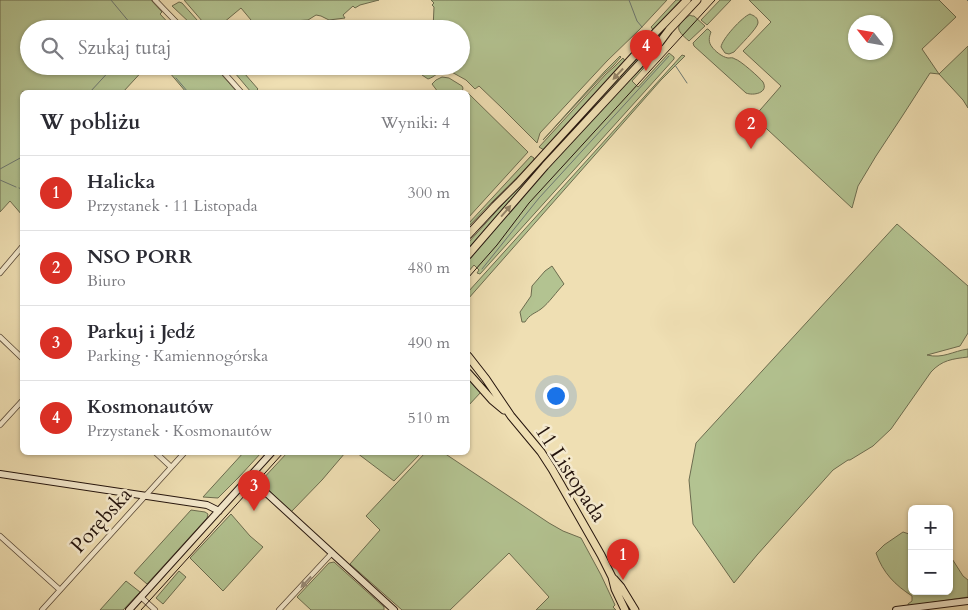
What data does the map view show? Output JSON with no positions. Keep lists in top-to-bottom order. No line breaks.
{"streets":{"main road":["11 Listopada"],"street":["Porębska"]},"north":"top left","page":{"search":"Szukaj tutaj","pins":["4","2","3","1"],"heading":["W pobliżu","Wyniki: 4"],"list":[{"mark":"1","name":"Halicka","note":"Przystanek · 11 Listopada","value":"300 m"},{"mark":"2","name":"NSO PORR","note":"Biuro","value":"480 m"},{"mark":"3","name":"Parkuj i Jedź","note":"Parking · Kamiennogórska","value":"490 m"},{"mark":"4","name":"Kosmonautów","note":"Przystanek · Kosmonautów","value":"510 m"}],"map_buttons":["+","−"]}}
